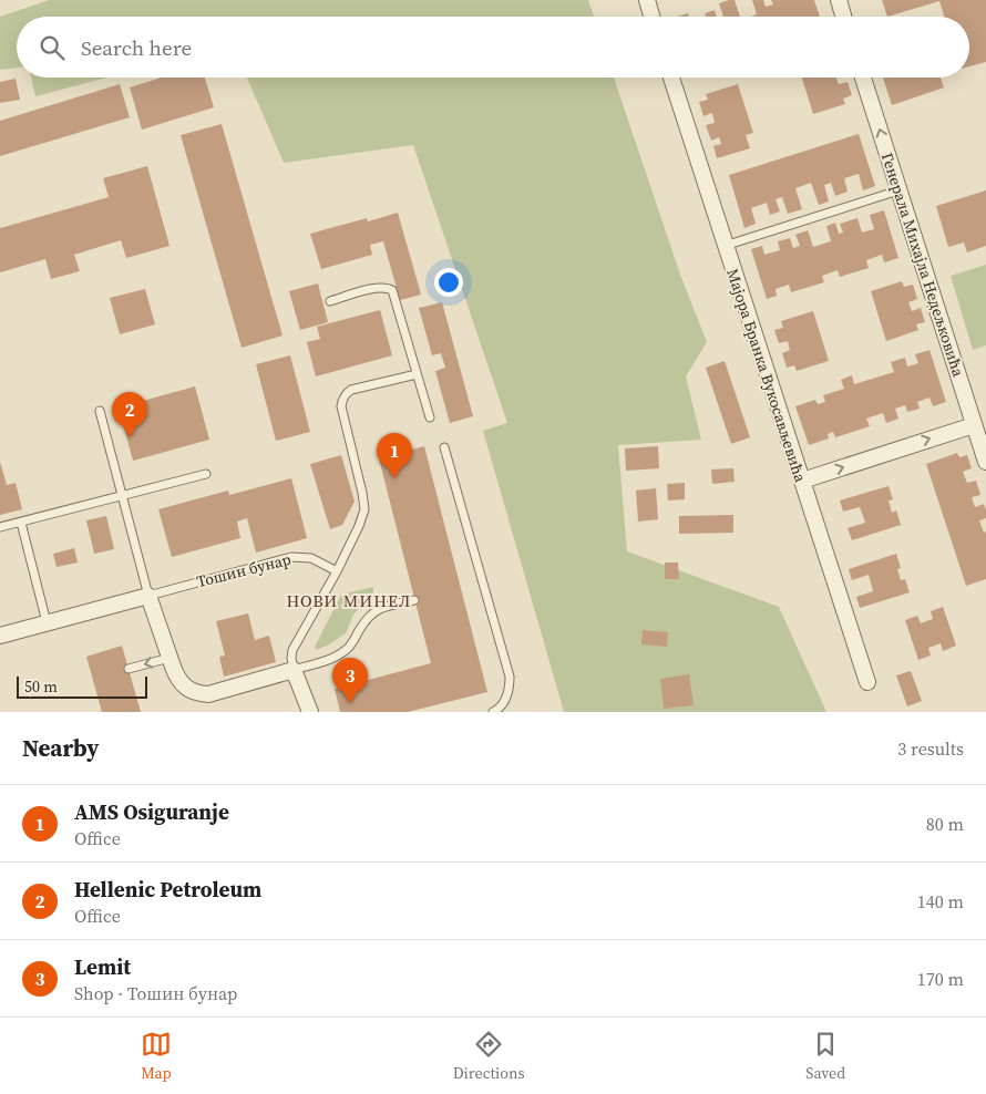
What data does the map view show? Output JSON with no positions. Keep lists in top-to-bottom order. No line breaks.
{"streets":{"street":["Генерала Михајла Недељковића","Мајора Бранка Вукосављевића","Тошин бунар"]},"districts":["НОВИ МИНЕЛ"],"scale_bar":"50 m","page":{"search":"Search here","pins":["2","1","3"],"scale":"50 m","heading":["Nearby","3 results"],"list":[{"mark":"1","name":"AMS Osiguranje","note":"Office","value":"80 m"},{"mark":"2","name":"Hellenic Petroleum","note":"Office","value":"140 m"},{"mark":"3","name":"Lemit","note":"Shop · Тошин бунар","value":"170 m"}],"nav":["Map","Directions","Saved"]}}
